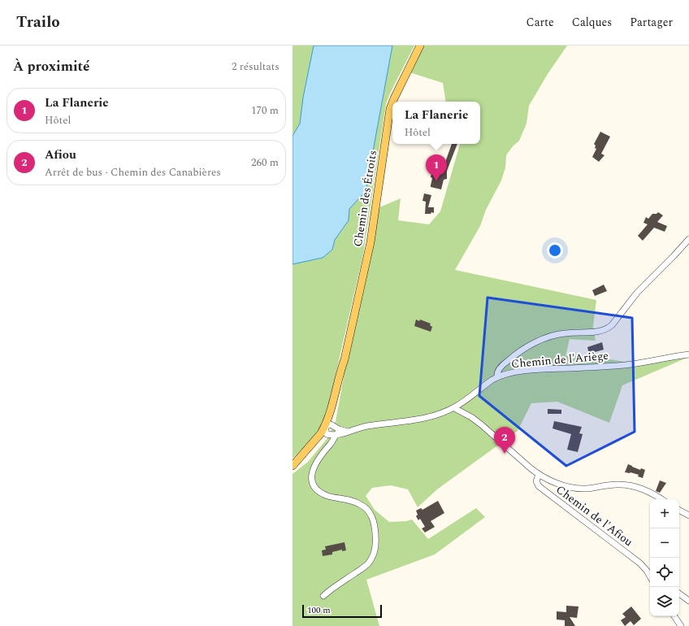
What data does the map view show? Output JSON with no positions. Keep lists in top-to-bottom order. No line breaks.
{"streets":{"main road":["Chemin des Étroits"],"street":["Chemin de l'Ariège","Chemin de l'Afiou"]},"crossings":[["Chemin des Étroits","Chemin de l'Ariège"]],"scale_bar":"100 m","page":{"header":"Trailo","nav":["Carte","Calques","Partager"],"heading":["À proximité","2 résultats"],"list":[{"mark":"1","name":"La Flanerie","note":"Hôtel","value":"170 m"},{"mark":"2","name":"Afiou","note":"Arrêt de bus · Chemin des Canabières","value":"260 m"}],"popup":["La Flanerie","Hôtel"],"pins":["1","2"],"map_buttons":["+","−"],"scale":"100 m"}}
